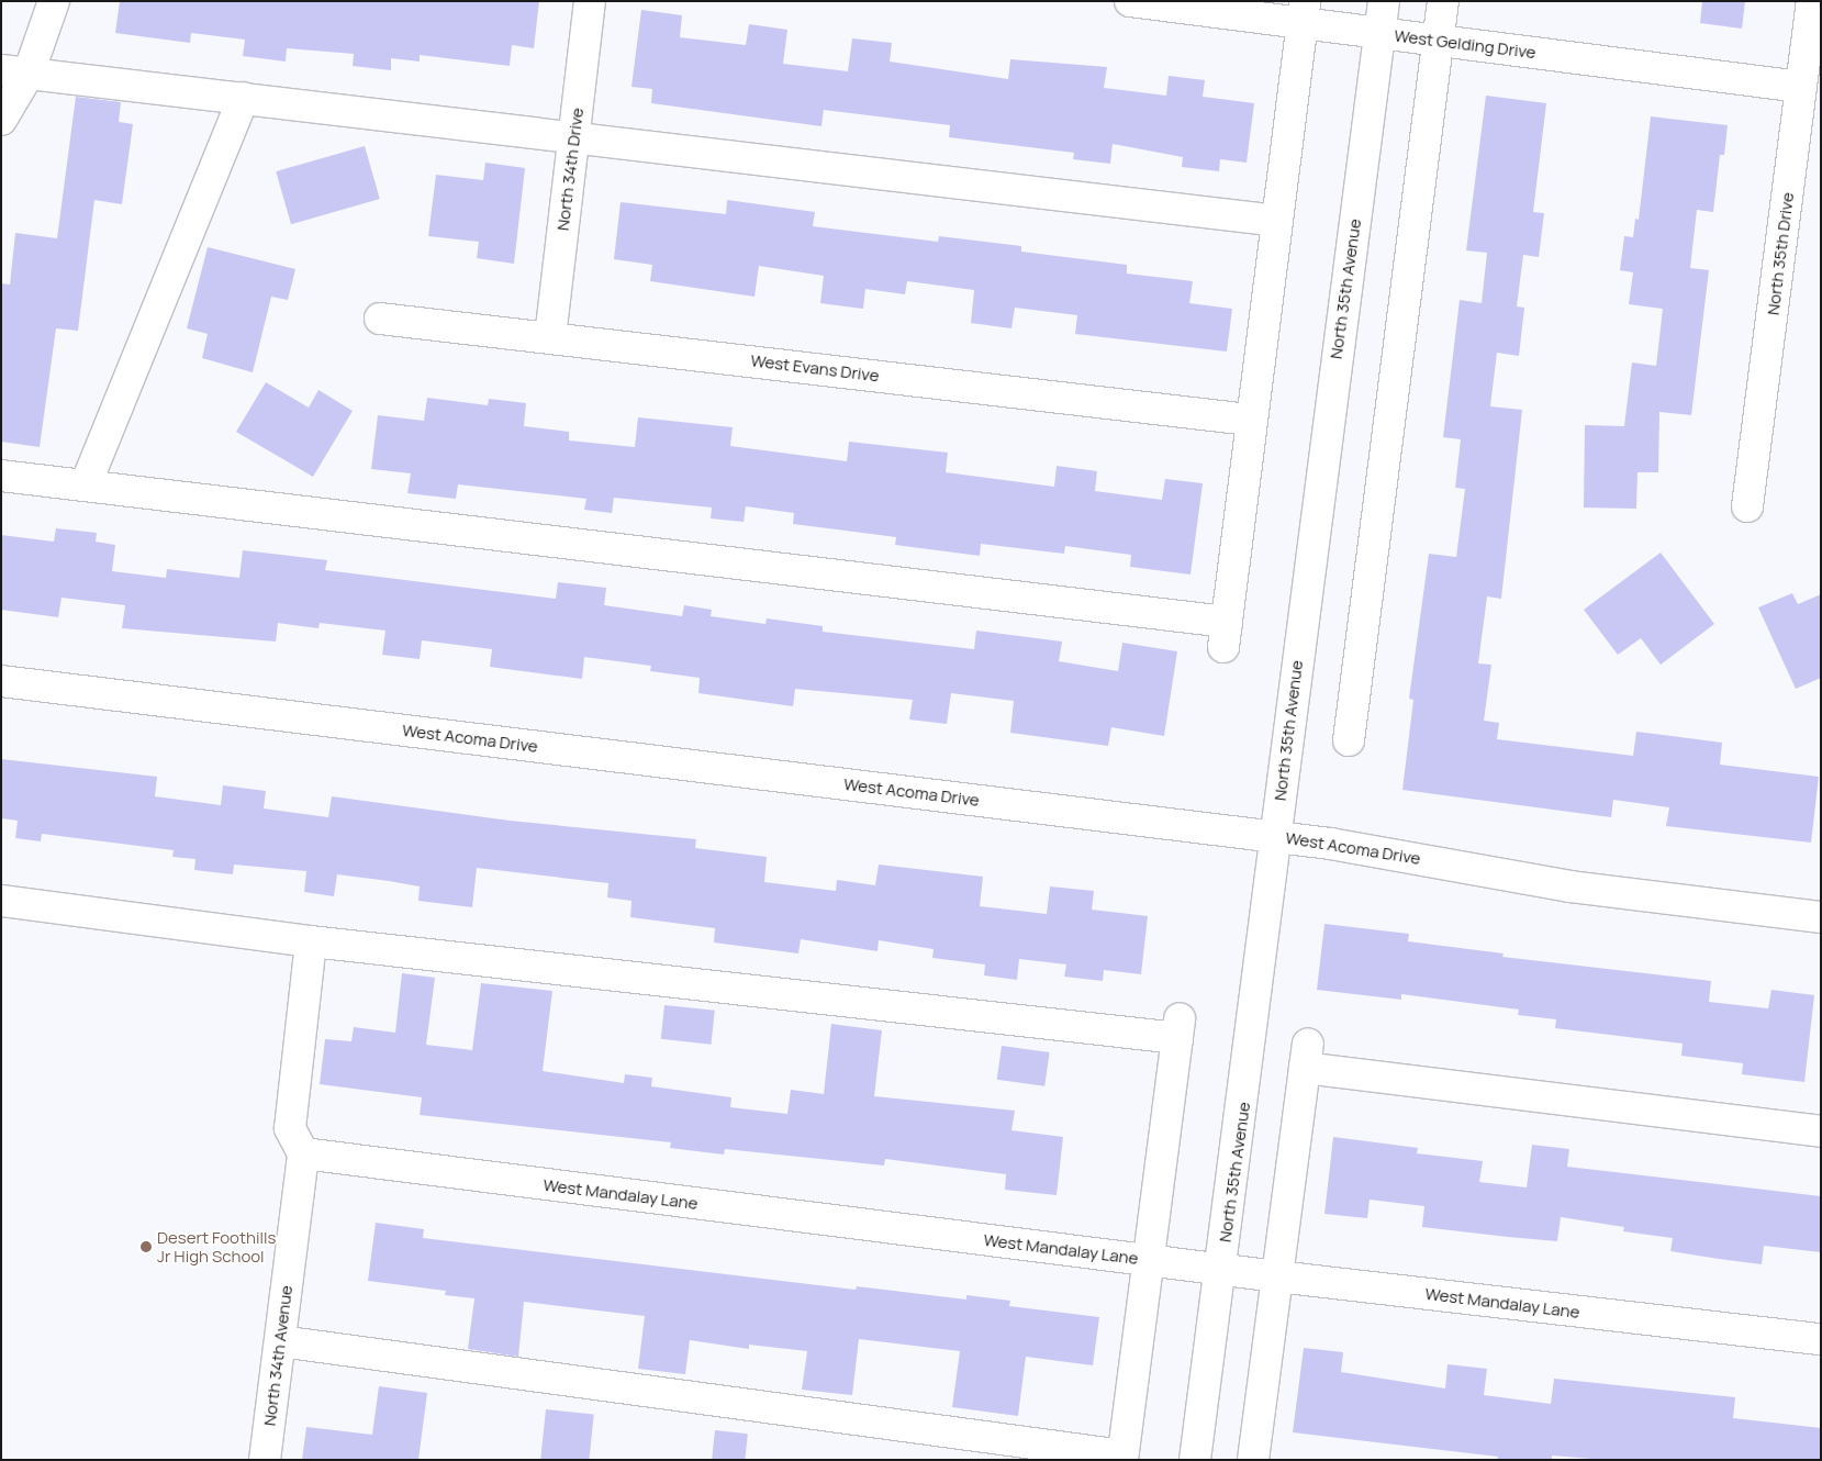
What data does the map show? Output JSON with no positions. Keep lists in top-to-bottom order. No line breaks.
{"streets":{"street":["West Gelding Drive","North 34th Drive","North 35th Drive","North 35th Avenue","West Evans Drive","West Acoma Drive","West Mandalay Lane","North 34th Avenue"]},"crossings":[["West Gelding Drive","North 35th Drive"],["West Gelding Drive","North 35th Avenue"],["North 34th Drive","West Evans Drive"],["North 35th Avenue","West Acoma Drive"],["North 35th Avenue","West Mandalay Lane"],["West Mandalay Lane","North 34th Avenue"]],"places":["Desert Foothills Jr High School"]}
